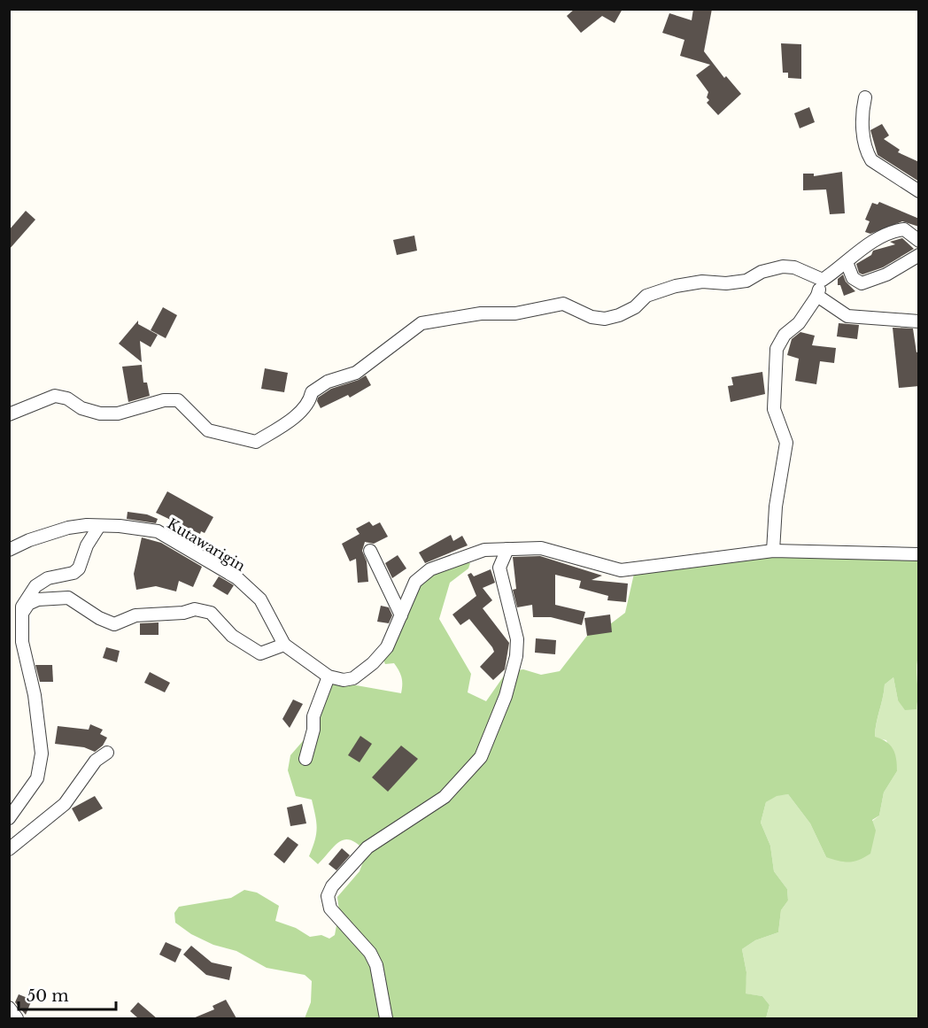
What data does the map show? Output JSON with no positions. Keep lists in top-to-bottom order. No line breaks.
{"streets":{"street":["Kutawarigin"]},"scale_bar":"50 m"}
